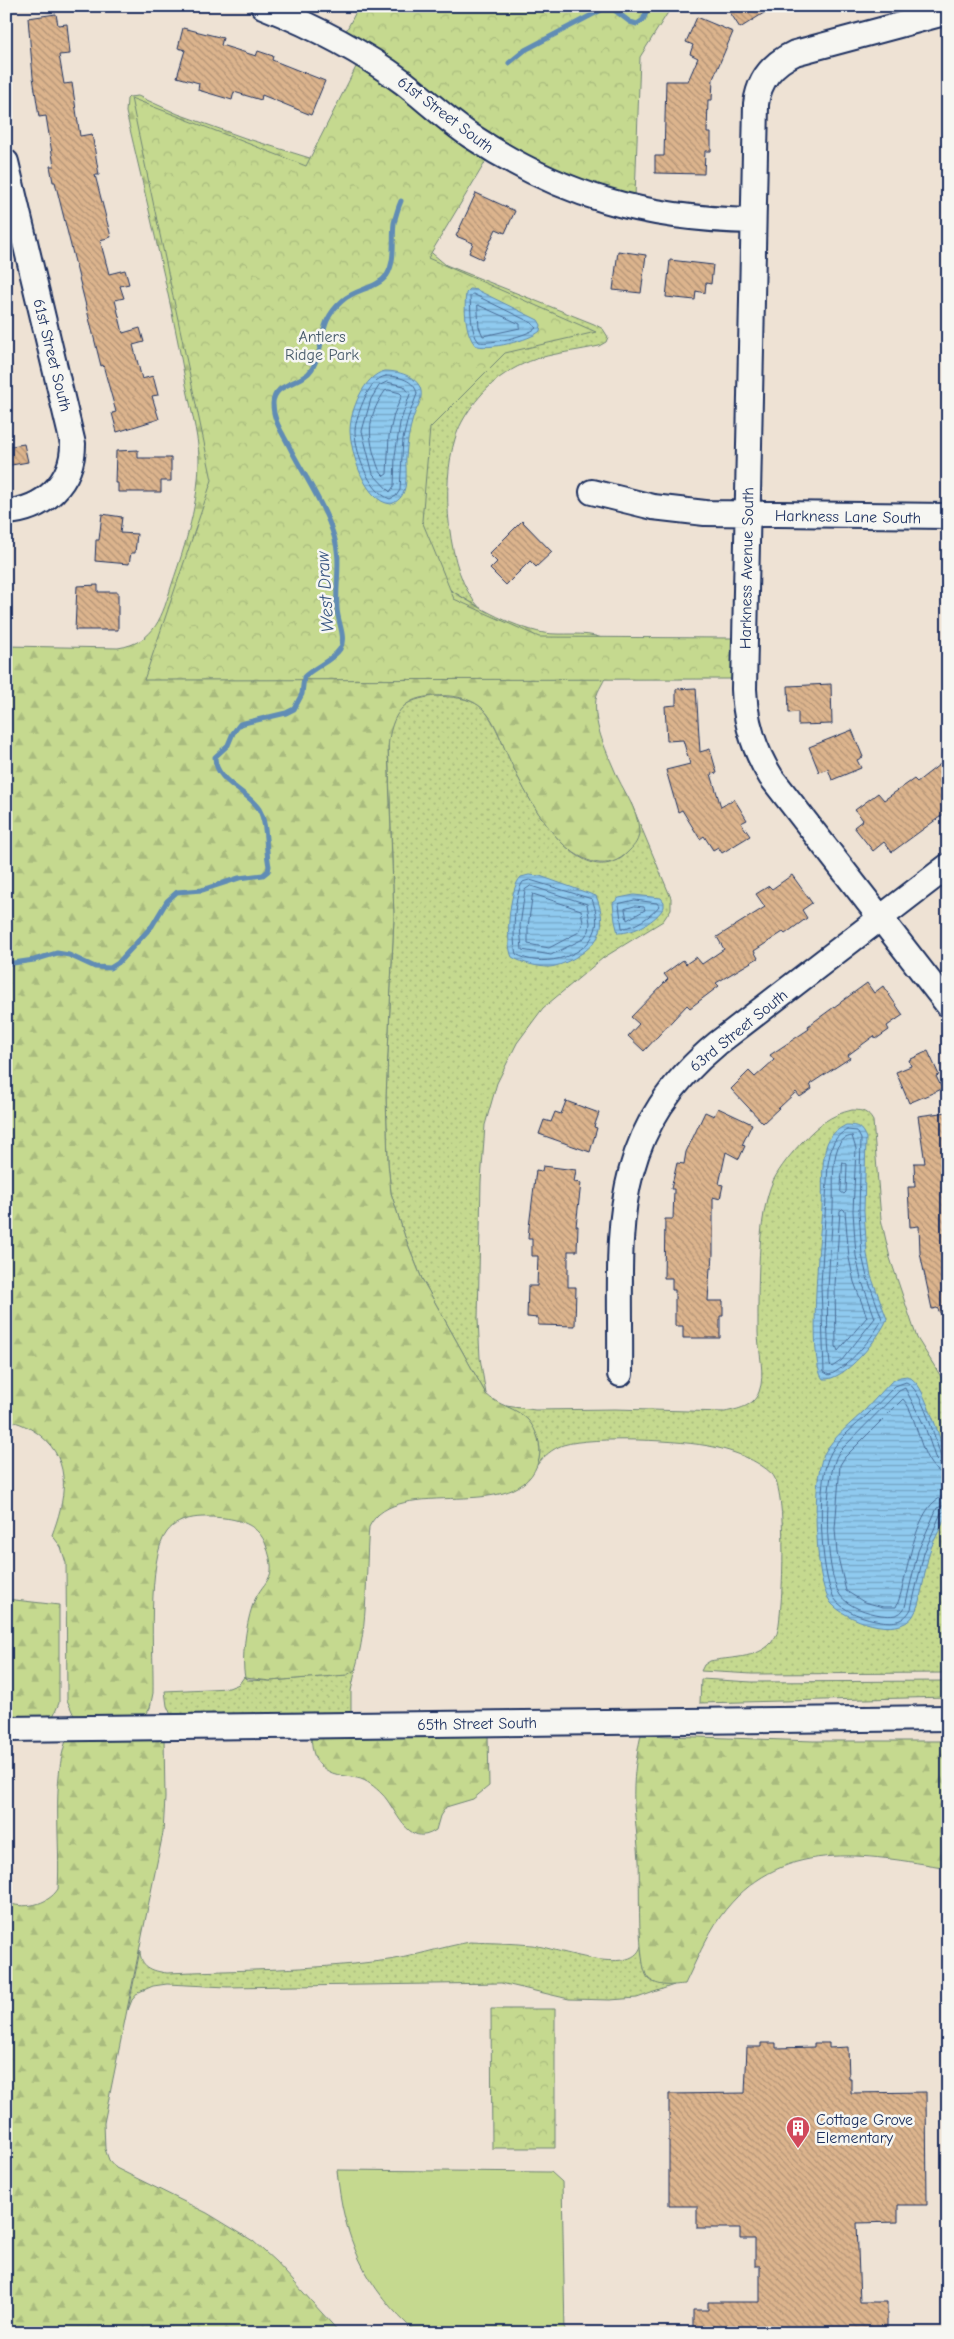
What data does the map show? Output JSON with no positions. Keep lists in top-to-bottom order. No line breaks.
{"streets":{"street":["61st Street South","Harkness Lane South","Harkness Avenue South","63rd Street South","65th Street South"]},"crossings":[["61st Street South","Harkness Avenue South"],["Harkness Lane South","Harkness Avenue South"],["Harkness Avenue South","63rd Street South"]],"water":["West Draw"],"parks":["Antlers Ridge Park"],"places":{"building":["Cottage Grove Elementary"]}}
